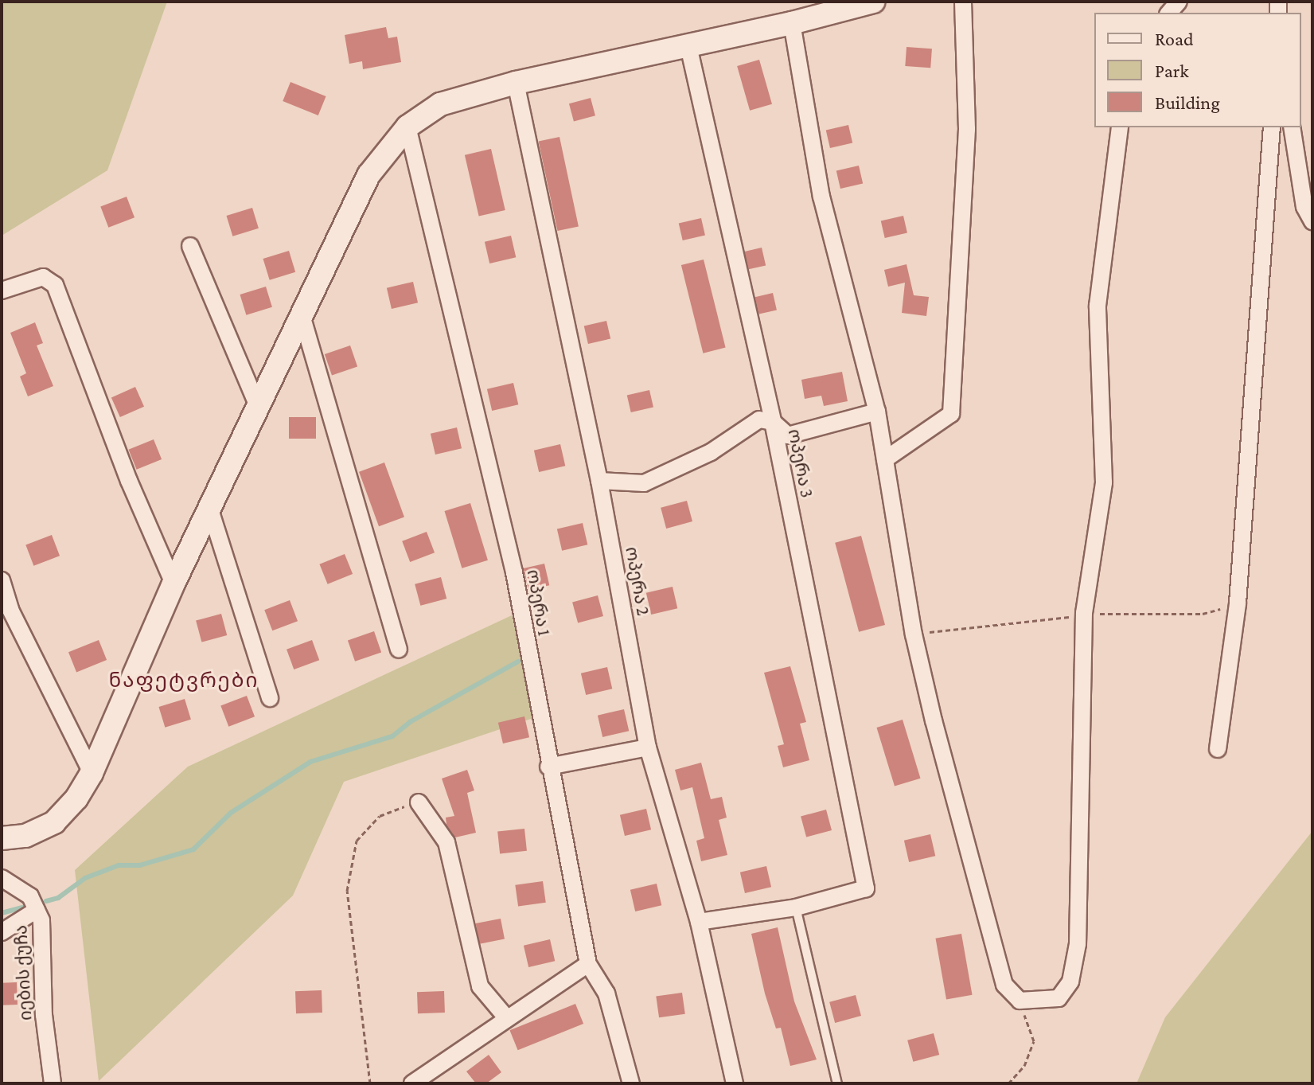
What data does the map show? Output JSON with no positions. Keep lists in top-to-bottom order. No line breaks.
{"streets":{"street":["ოპერა 3","ოპერა 2","ოპერა 1","იების ქუჩა"]},"districts":["ნაფეტვრები"],"legend":["Road","Park","Building"]}
